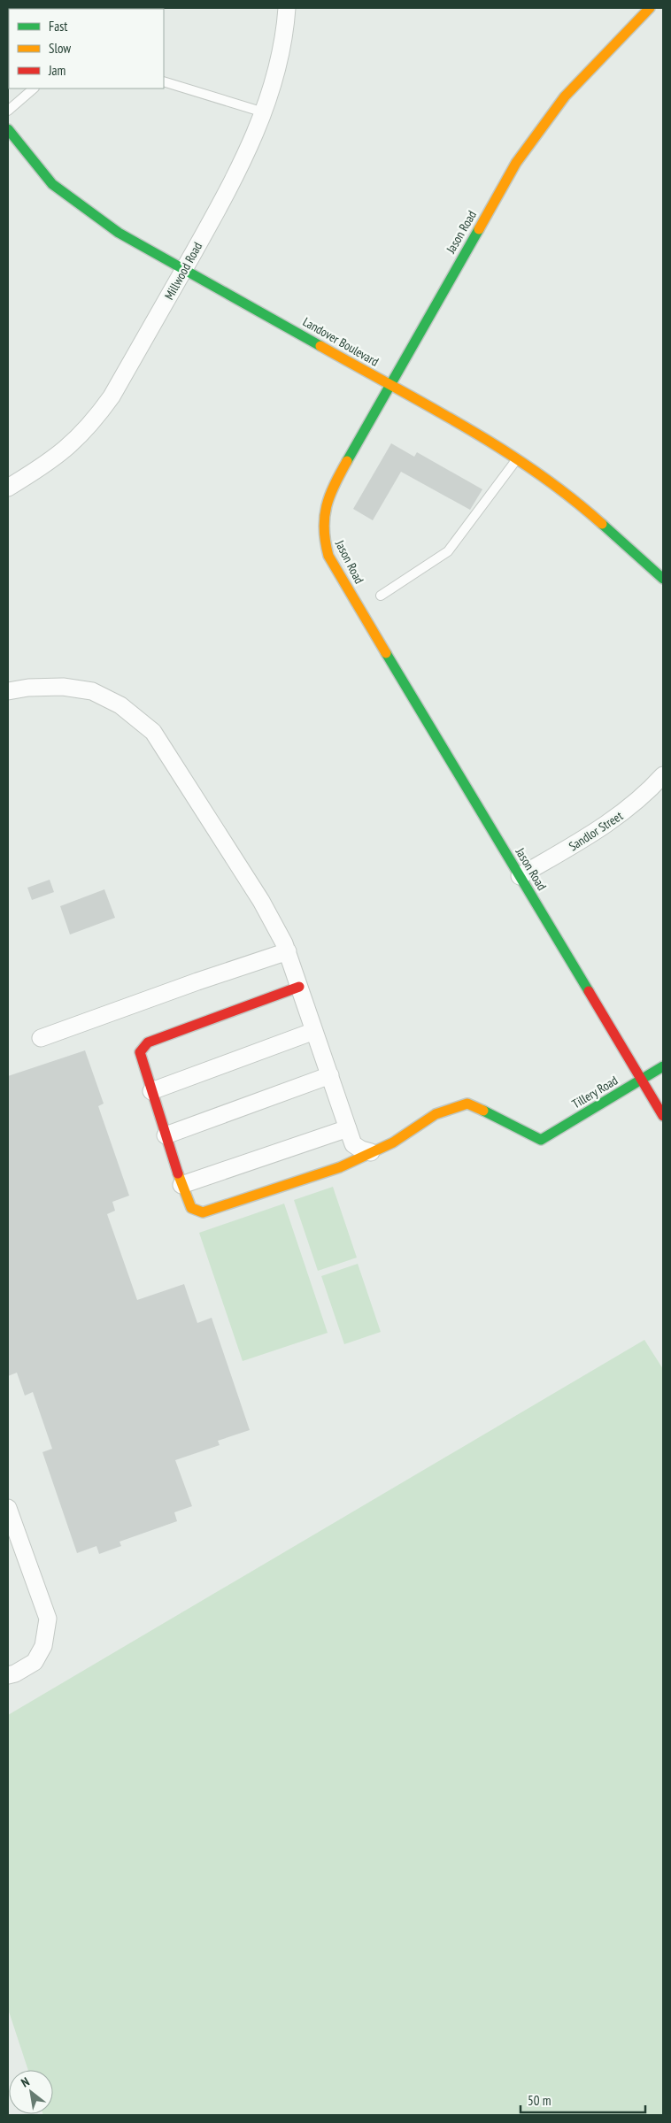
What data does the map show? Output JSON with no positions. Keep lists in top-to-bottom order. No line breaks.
{"streets":{"street":["Jason Road","Millwood Road","Landover Boulevard","Sandlor Street","Tillery Road"]},"crossings":[["Jason Road","Landover Boulevard"],["Jason Road","Sandlor Street"],["Jason Road","Tillery Road"],["Millwood Road","Landover Boulevard"]],"legend":["Fast","Slow","Jam"],"scale_bar":"50 m","north":"top left"}
